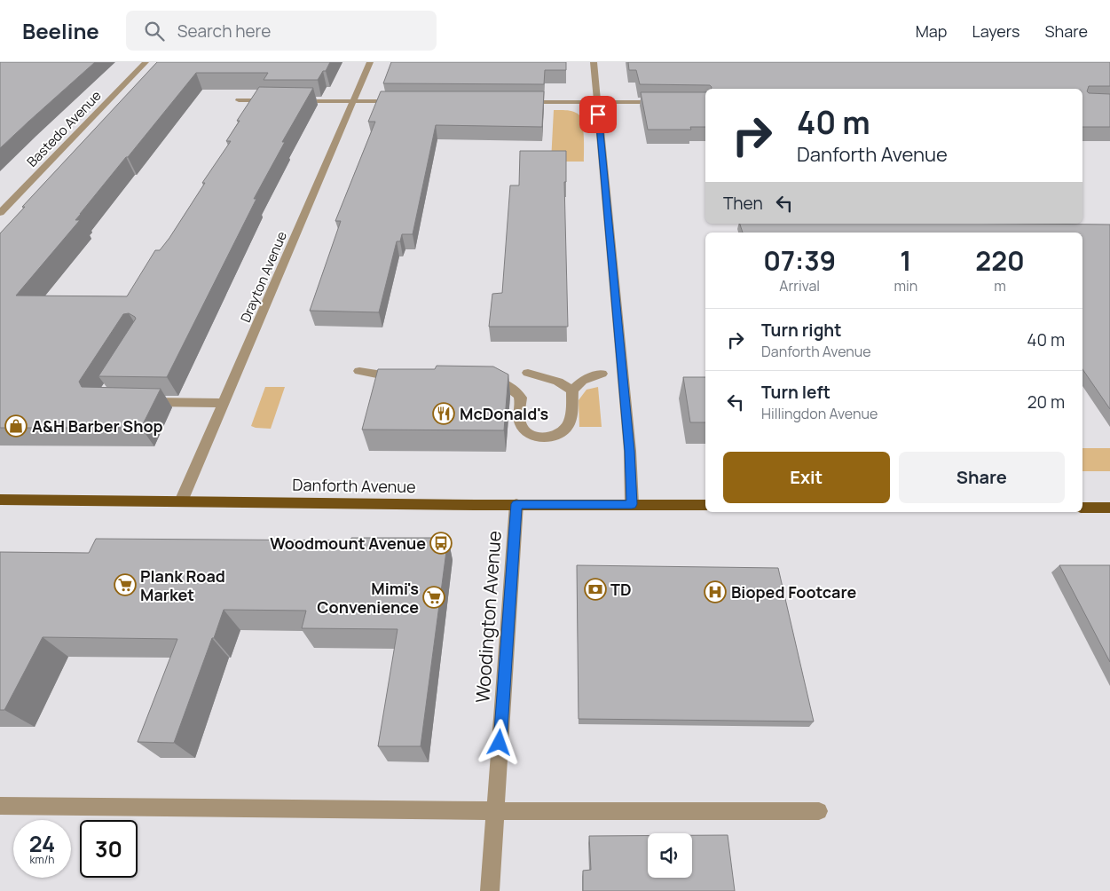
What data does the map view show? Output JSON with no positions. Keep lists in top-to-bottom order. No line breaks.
{"streets":{"main road":["Danforth Avenue"],"street":["Bastedo Avenue","Drayton Avenue","Woodington Avenue"]},"crossings":[["Drayton Avenue","Danforth Avenue"],["Danforth Avenue","Woodington Avenue"]],"places":{"restaurant":["McDonald's"],"shop":["A&H Barber Shop"],"bus stop":["Woodmount Avenue"],"supermarket":["Plank Road Market","Mimi's Convenience"],"bank":["TD"],"hospital":["Bioped Footcare"]},"page":{"header":"Beeline","search":"Search here","nav":["Map","Layers","Share"],"turn":["40 m","Danforth Avenue"],"then":"Then","eta":["07:39","Arrival","1","min","220","m"],"list":[{"name":"Turn right","note":"Danforth Avenue","value":"40 m"},{"name":"Turn left","note":"Hillingdon Avenue","value":"20 m"}],"buttons":["Exit","Share"],"speed":"24 km/h","limit":"30"}}
